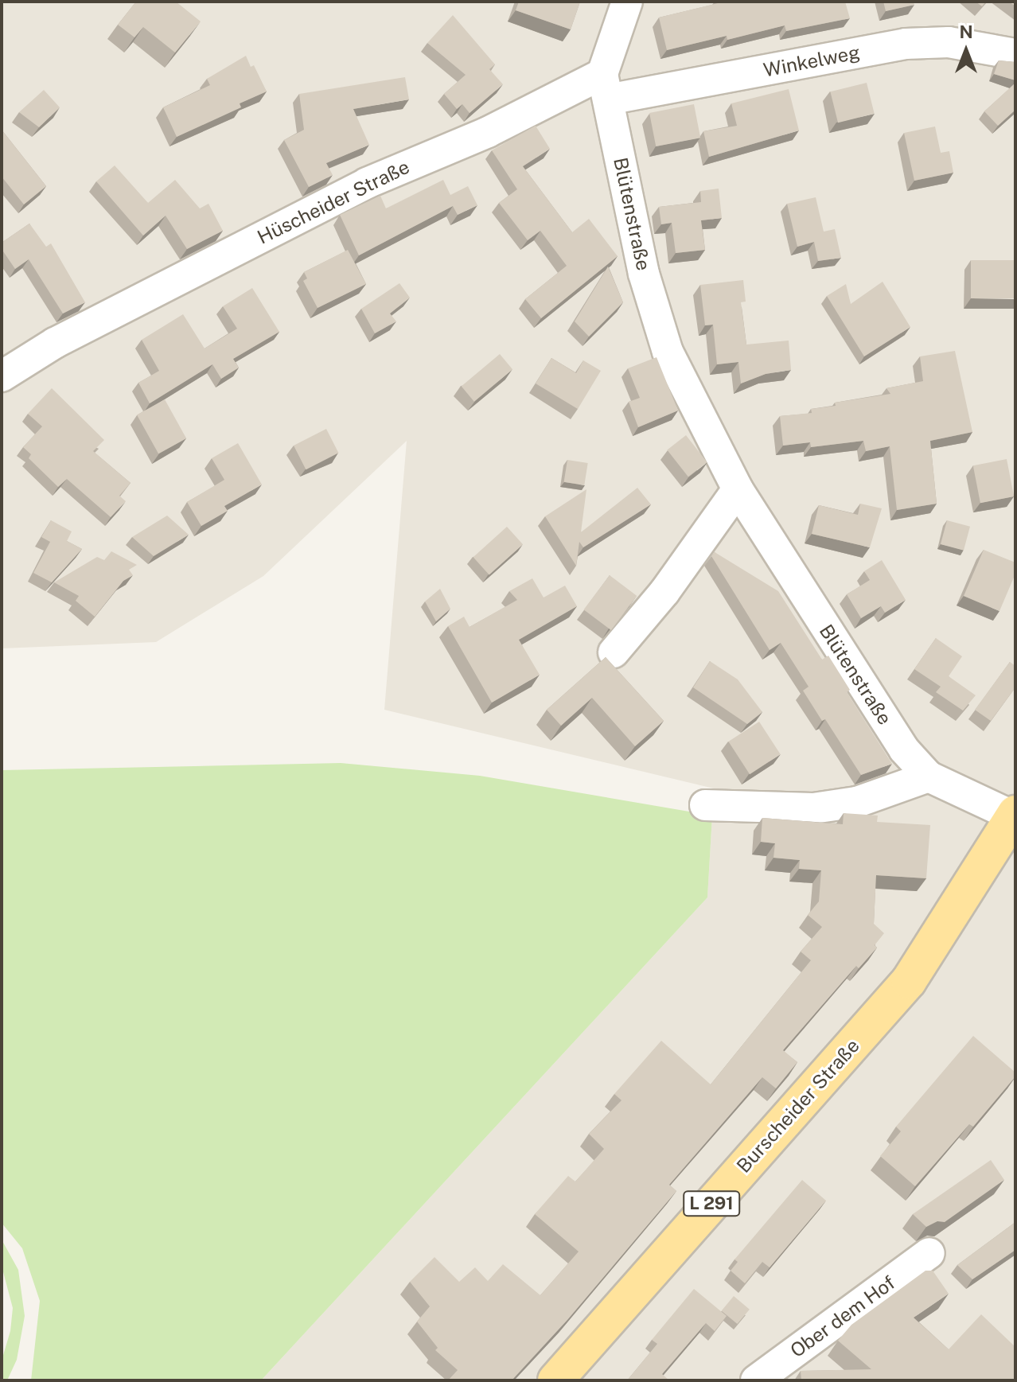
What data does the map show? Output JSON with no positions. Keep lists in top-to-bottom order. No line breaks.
{"streets":{"main road":["Burscheider Straße","L 291"],"street":["Winkelweg","Hüscheider Straße","Blütenstraße","Ober dem Hof"]},"crossings":[["Winkelweg","Hüscheider Straße"],["Winkelweg","Blütenstraße"],["Hüscheider Straße","Blütenstraße"],["Blütenstraße","Burscheider Straße"]],"north":"top"}
